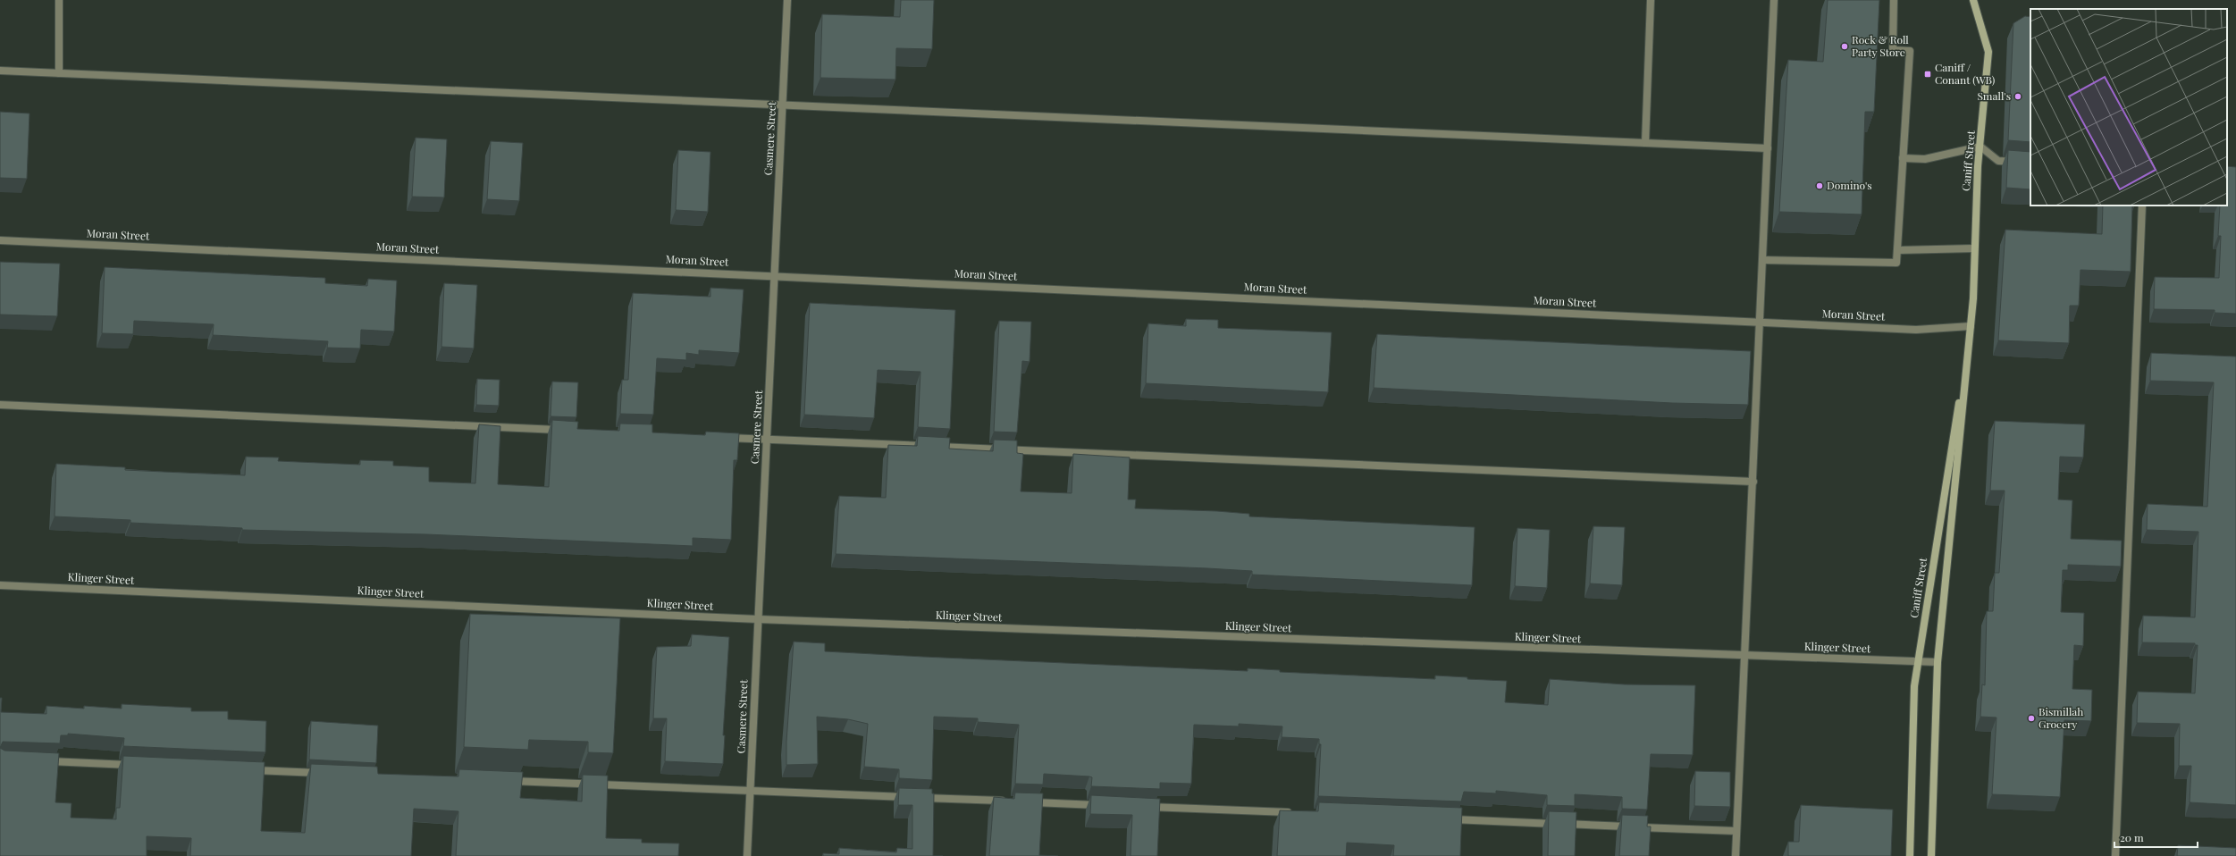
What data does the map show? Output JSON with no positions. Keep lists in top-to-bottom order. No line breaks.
{"streets":{"street":["Casmere Street","Caniff Street","Moran Street","Klinger Street"]},"crossings":[["Casmere Street","Moran Street"],["Casmere Street","Klinger Street"],["Caniff Street","Moran Street"],["Caniff Street","Klinger Street"]],"places":{"other":["Rock & Roll Party Store","Small's","Domino's","Bismillah Grocery"],"transit":["Caniff / Conant (WB)"]},"scale_bar":"20 m"}
